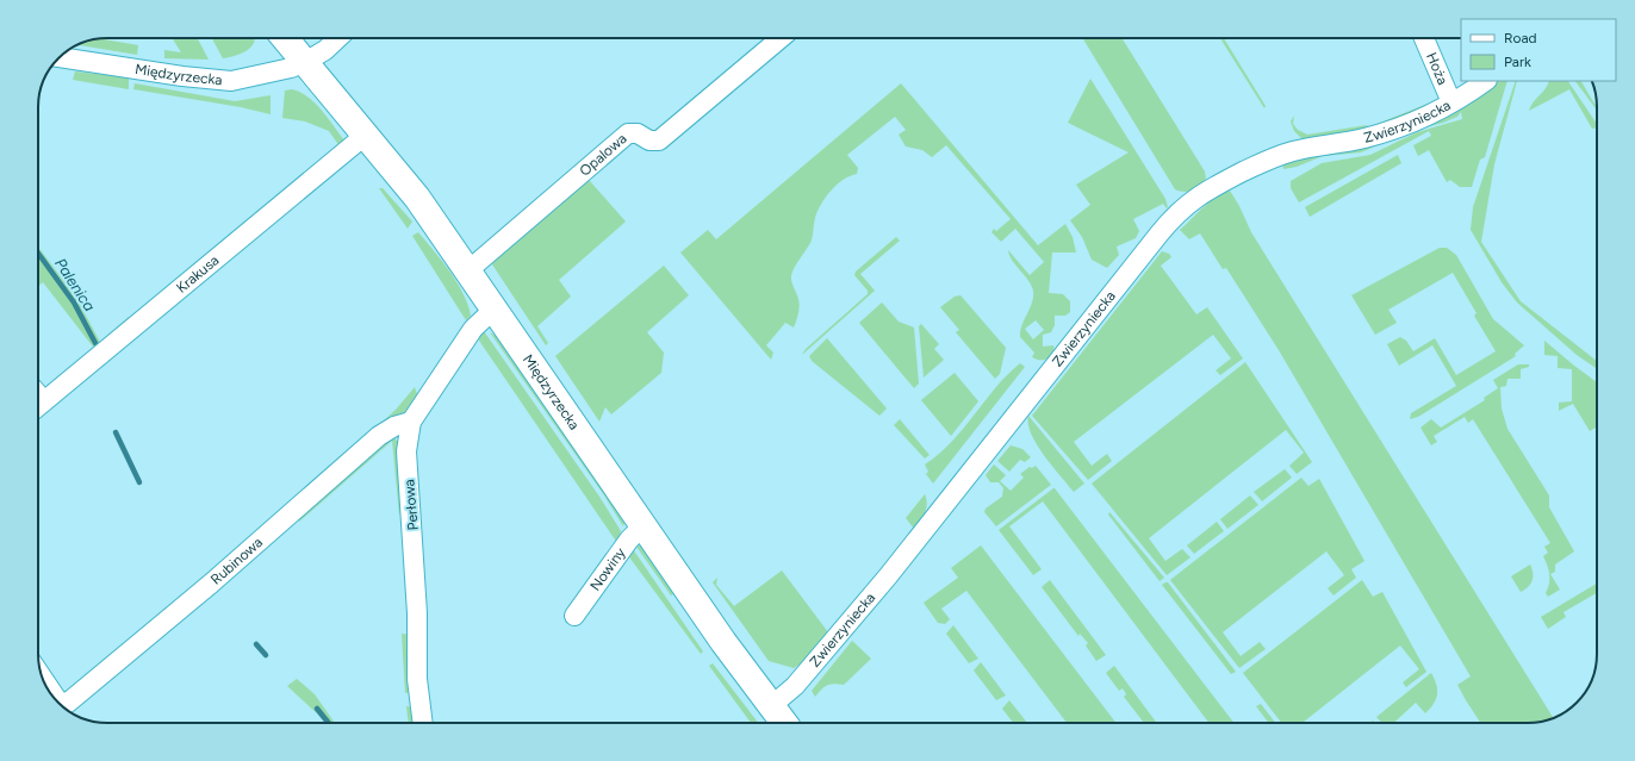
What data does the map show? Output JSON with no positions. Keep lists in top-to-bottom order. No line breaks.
{"streets":{"main road":["Międzyrzecka"],"street":["Hoża","Zwierzyniecka","Opalowa","Krakusa","Perłowa","Rubinowa","Nowiny"]},"crossings":[["Hoża","Zwierzyniecka"],["Międzyrzecka","Zwierzyniecka"],["Międzyrzecka","Opalowa"],["Międzyrzecka","Krakusa"],["Międzyrzecka","Perłowa"],["Międzyrzecka","Nowiny"],["Perłowa","Rubinowa"]],"water":["Palenica"],"legend":["Road","Park"]}
